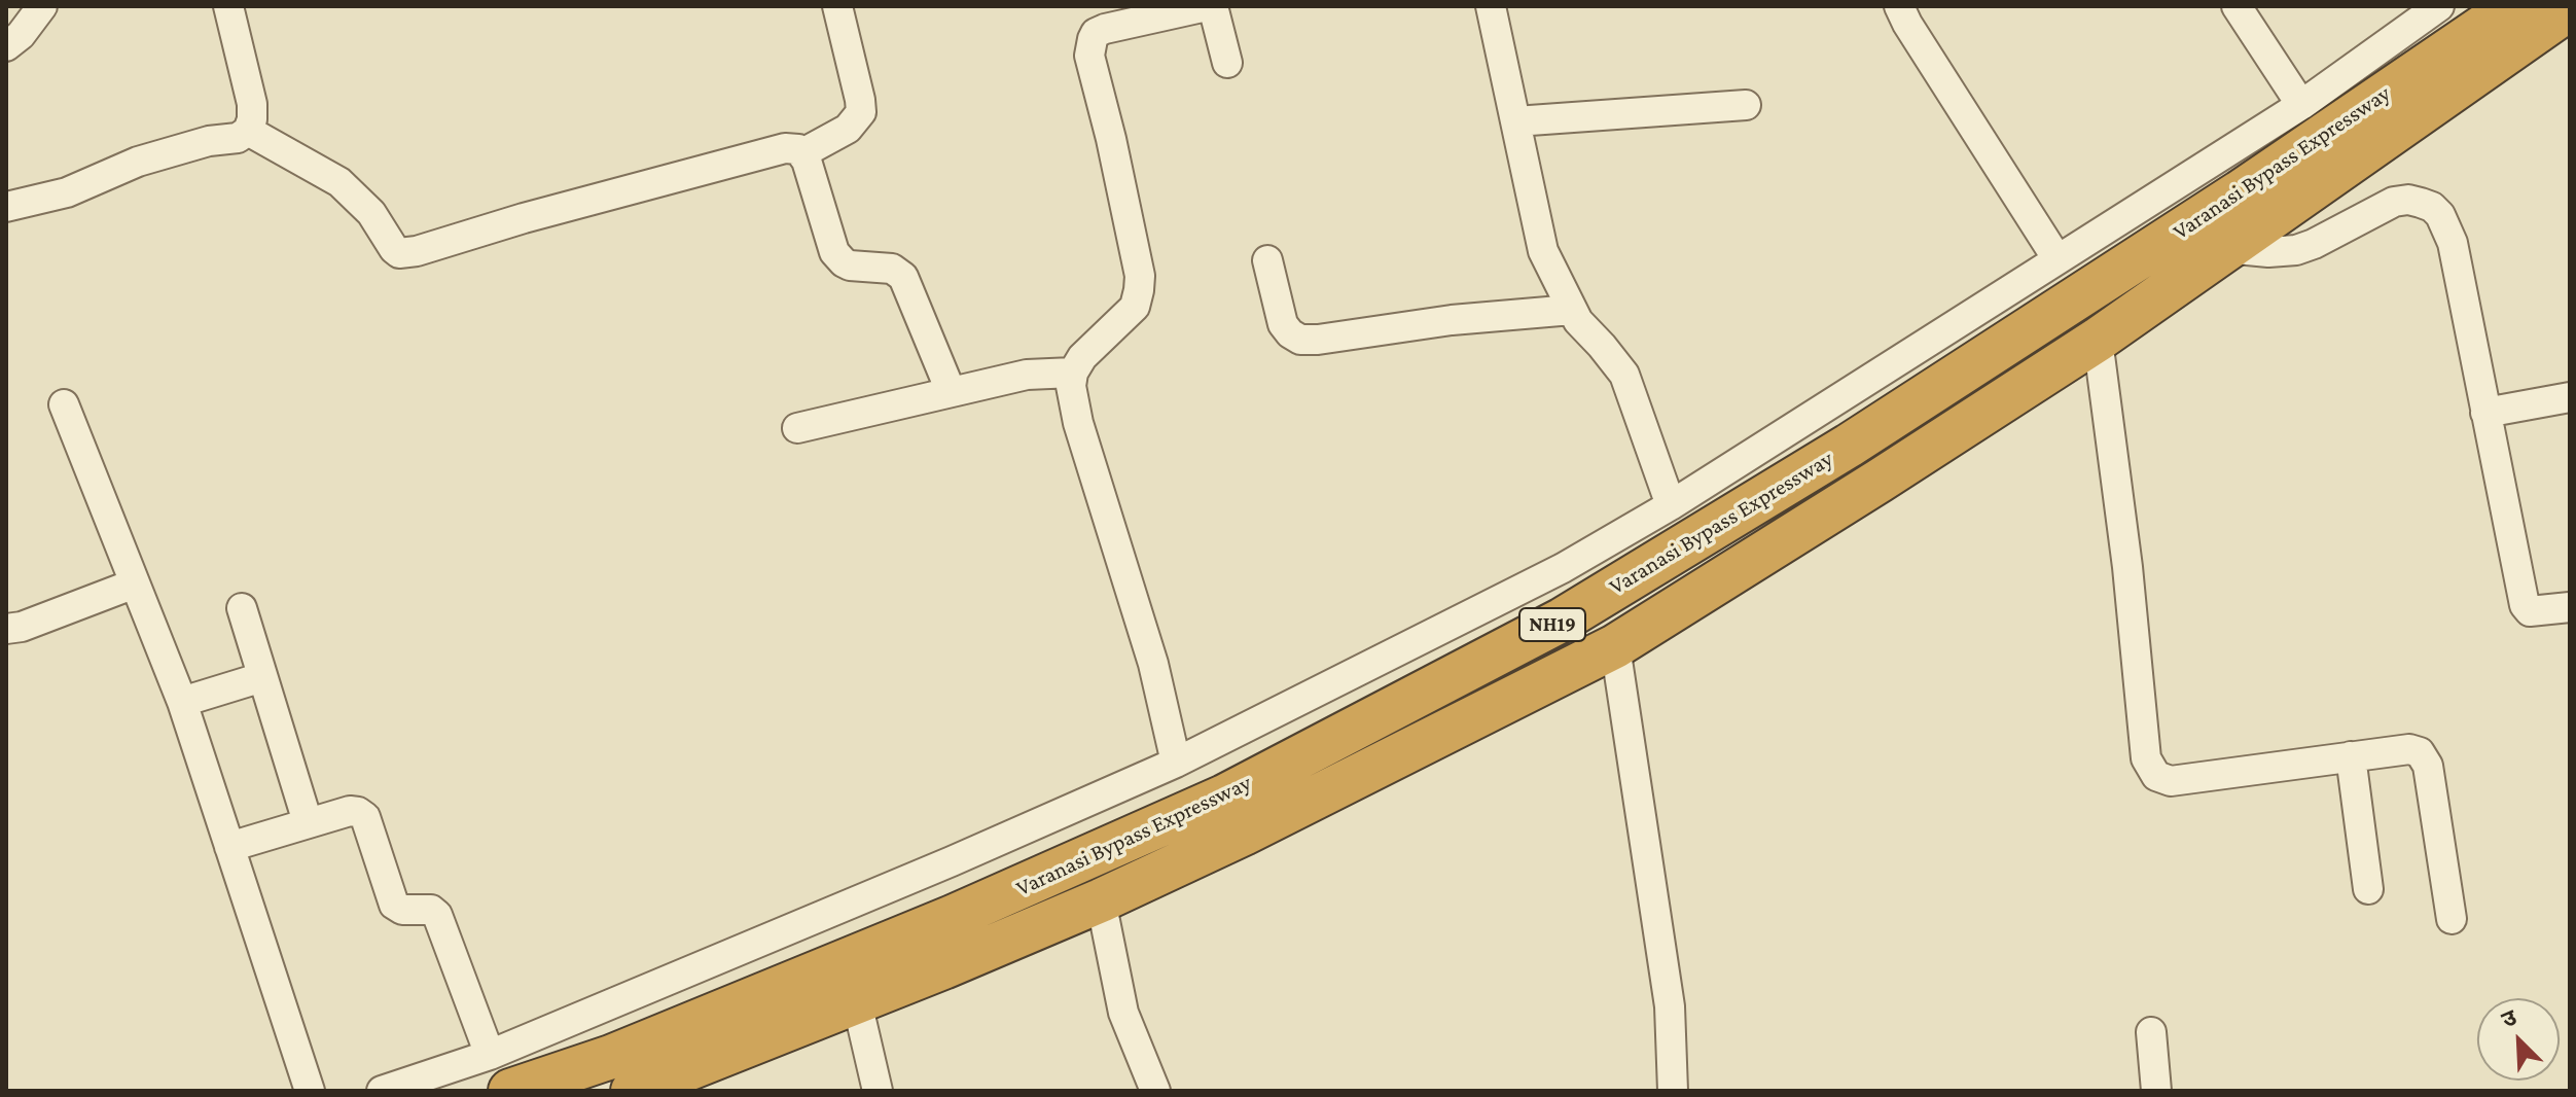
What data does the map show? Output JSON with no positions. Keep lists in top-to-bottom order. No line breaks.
{"streets":{"highway":["Varanasi Bypass Expressway","NH19"]},"north":"top left"}
